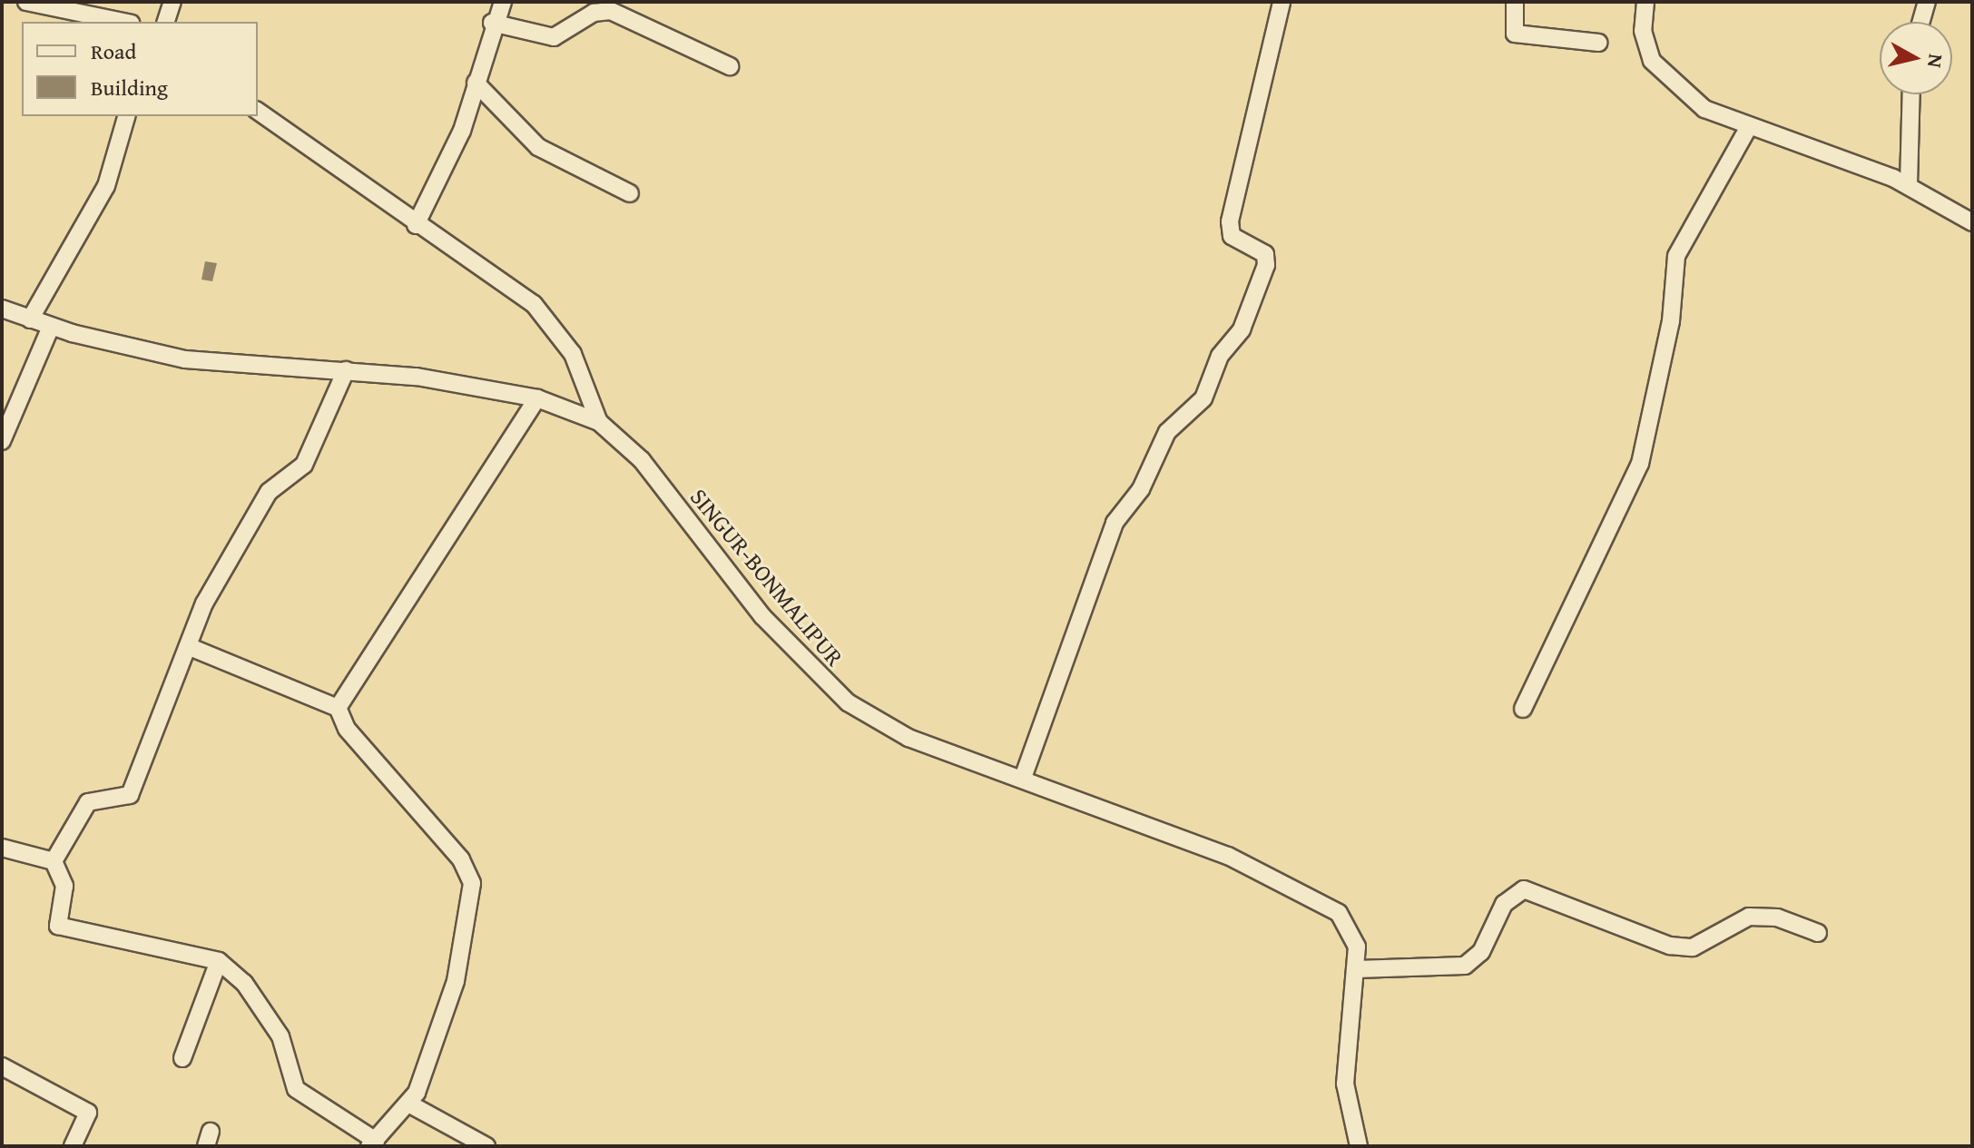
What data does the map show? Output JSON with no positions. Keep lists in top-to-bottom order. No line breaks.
{"streets":{"street":["SINGUR-BONMALIPUR"]},"legend":["Road","Building"],"north":"right"}
